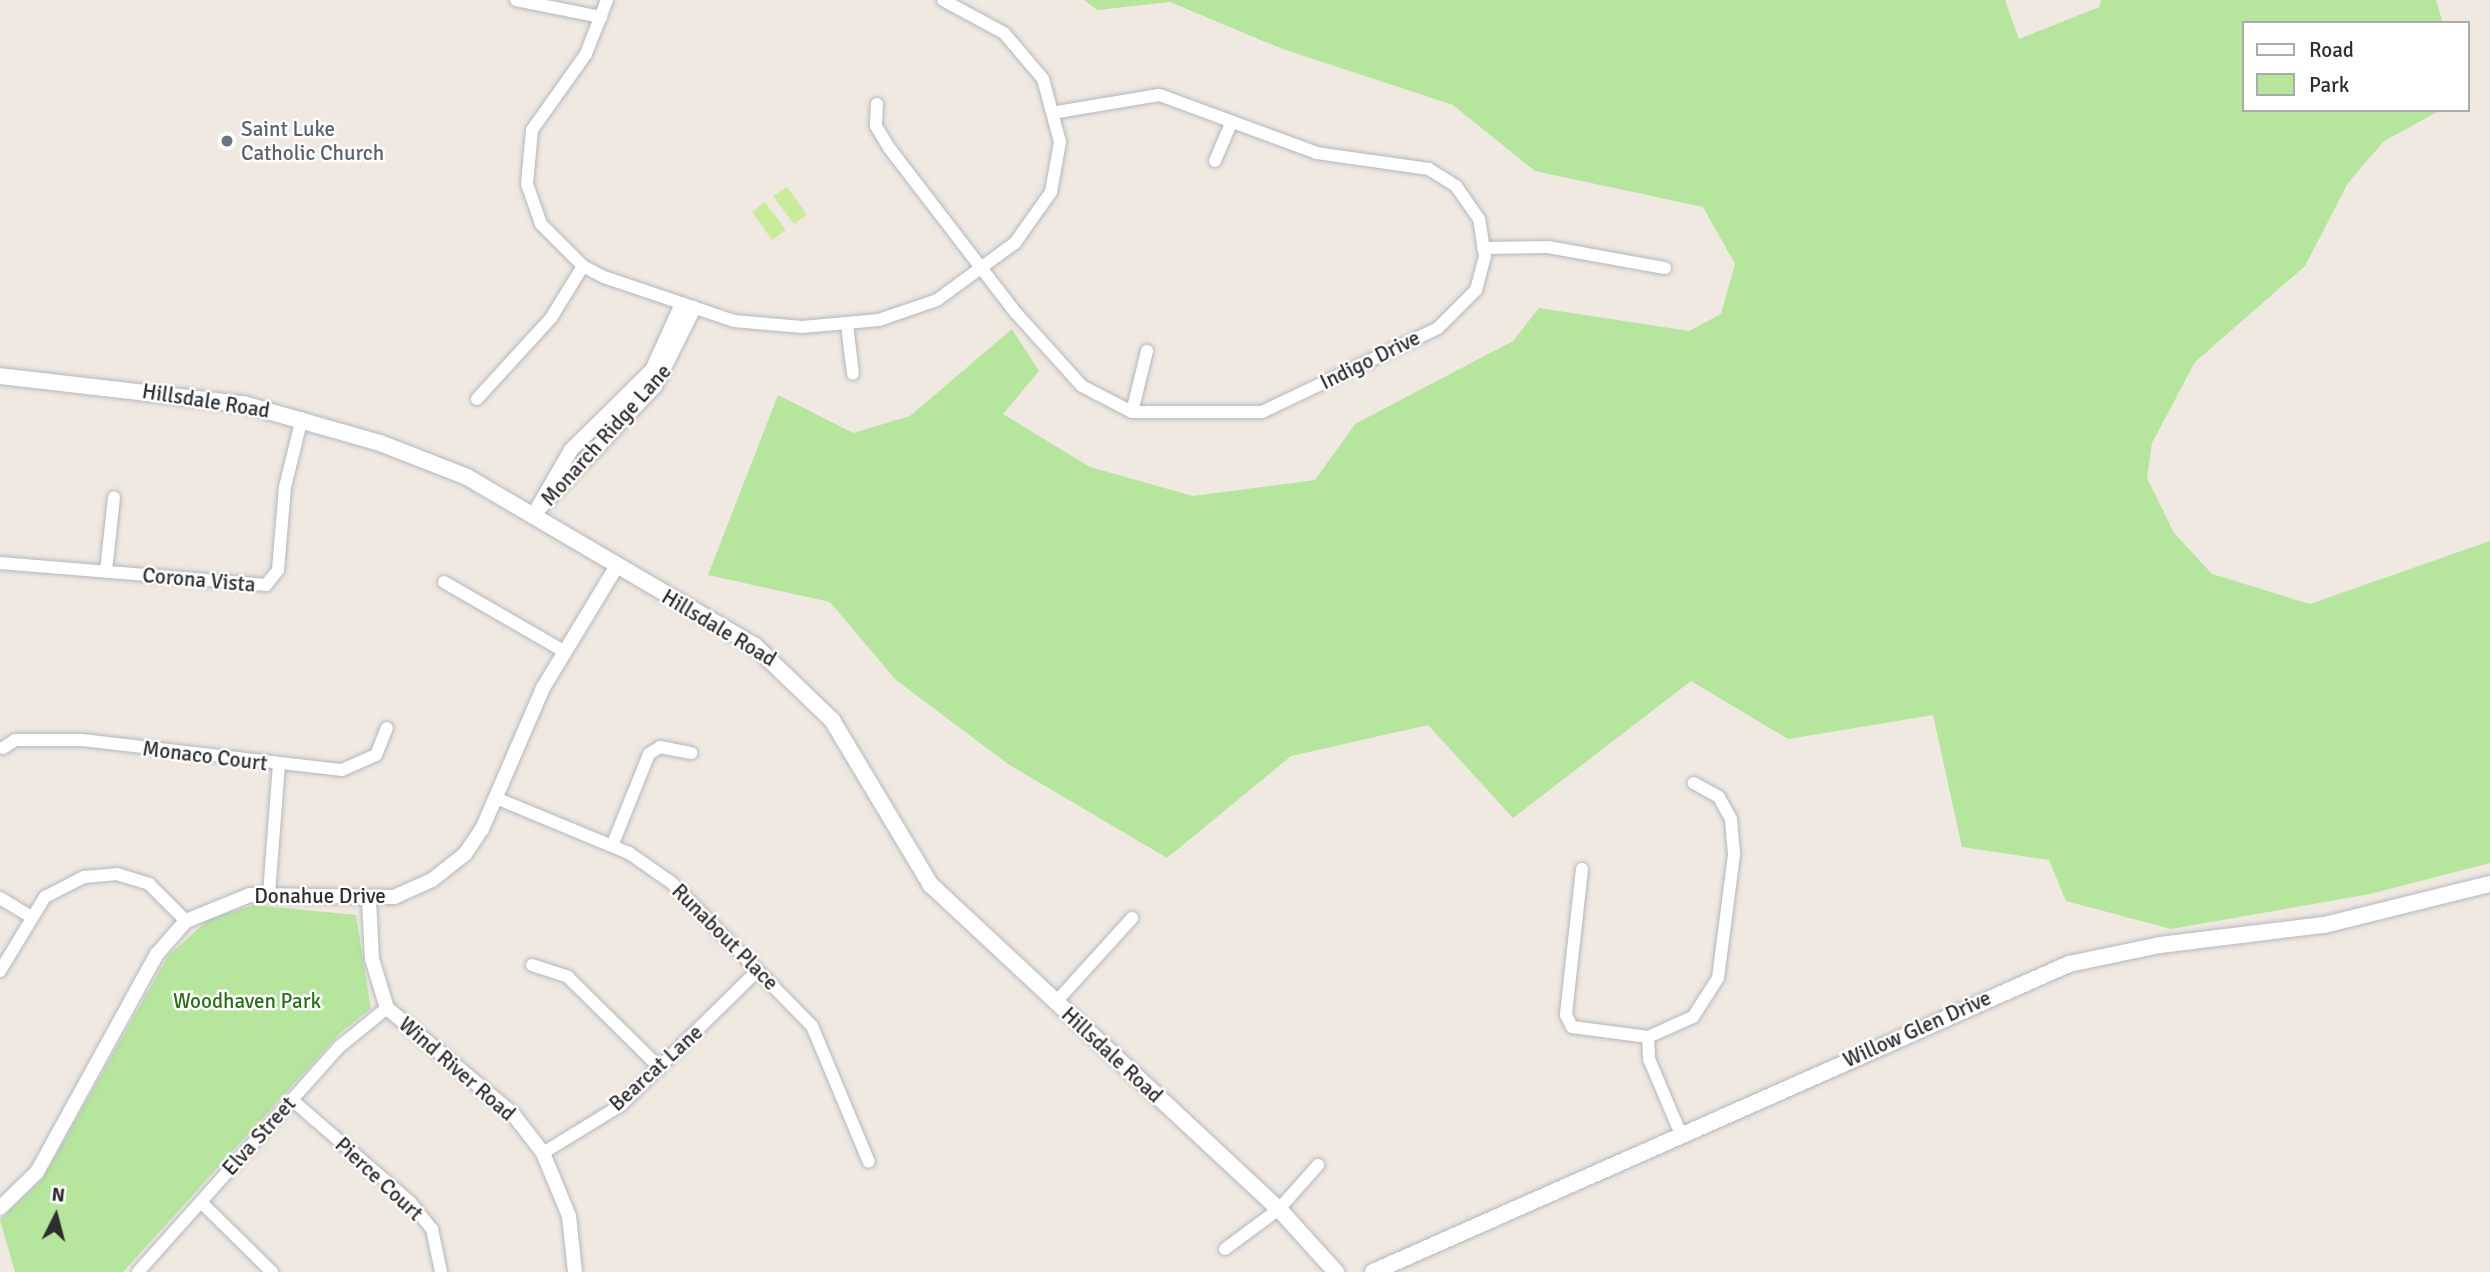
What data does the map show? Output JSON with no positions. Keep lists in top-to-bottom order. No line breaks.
{"streets":{"main road":["Hillsdale Road","Willow Glen Drive"],"street":["Indigo Drive","Monarch Ridge Lane","Corona Vista","Monaco Court","Donahue Drive","Runabout Place","Bearcat Lane","Wind River Road","Elva Street","Pierce Court"]},"crossings":[["Hillsdale Road","Monarch Ridge Lane"],["Hillsdale Road","Corona Vista"],["Hillsdale Road","Donahue Drive"],["Donahue Drive","Runabout Place"],["Donahue Drive","Wind River Road"],["Runabout Place","Bearcat Lane"],["Bearcat Lane","Wind River Road"],["Wind River Road","Elva Street"],["Elva Street","Pierce Court"]],"parks":["Woodhaven Park"],"places":["Saint Luke Catholic Church"],"legend":["Road","Park"],"north":"top"}
